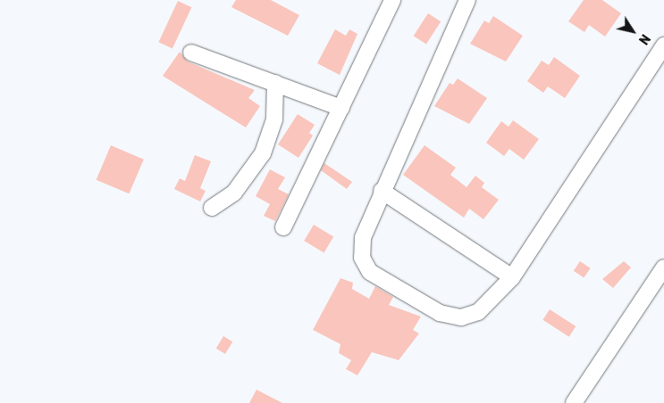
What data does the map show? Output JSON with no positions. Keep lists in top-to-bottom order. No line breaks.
{"north":"bottom right"}
